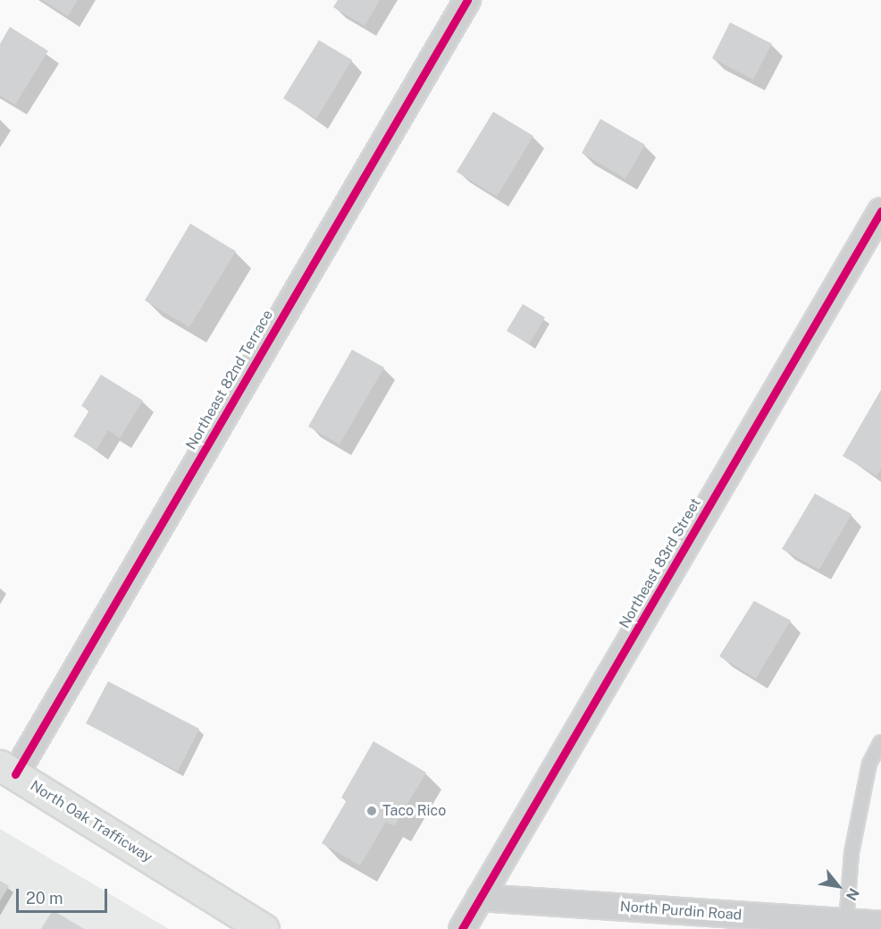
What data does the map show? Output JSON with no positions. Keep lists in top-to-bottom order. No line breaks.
{"streets":{"main road":["North Oak Trafficway"],"street":["Northeast 82nd Terrace","Northeast 83rd Street","North Purdin Road"]},"crossings":[["Northeast 82nd Terrace","North Oak Trafficway"],["Northeast 83rd Street","North Purdin Road"]],"places":["Taco Rico"],"scale_bar":"20 m","north":"bottom right"}
